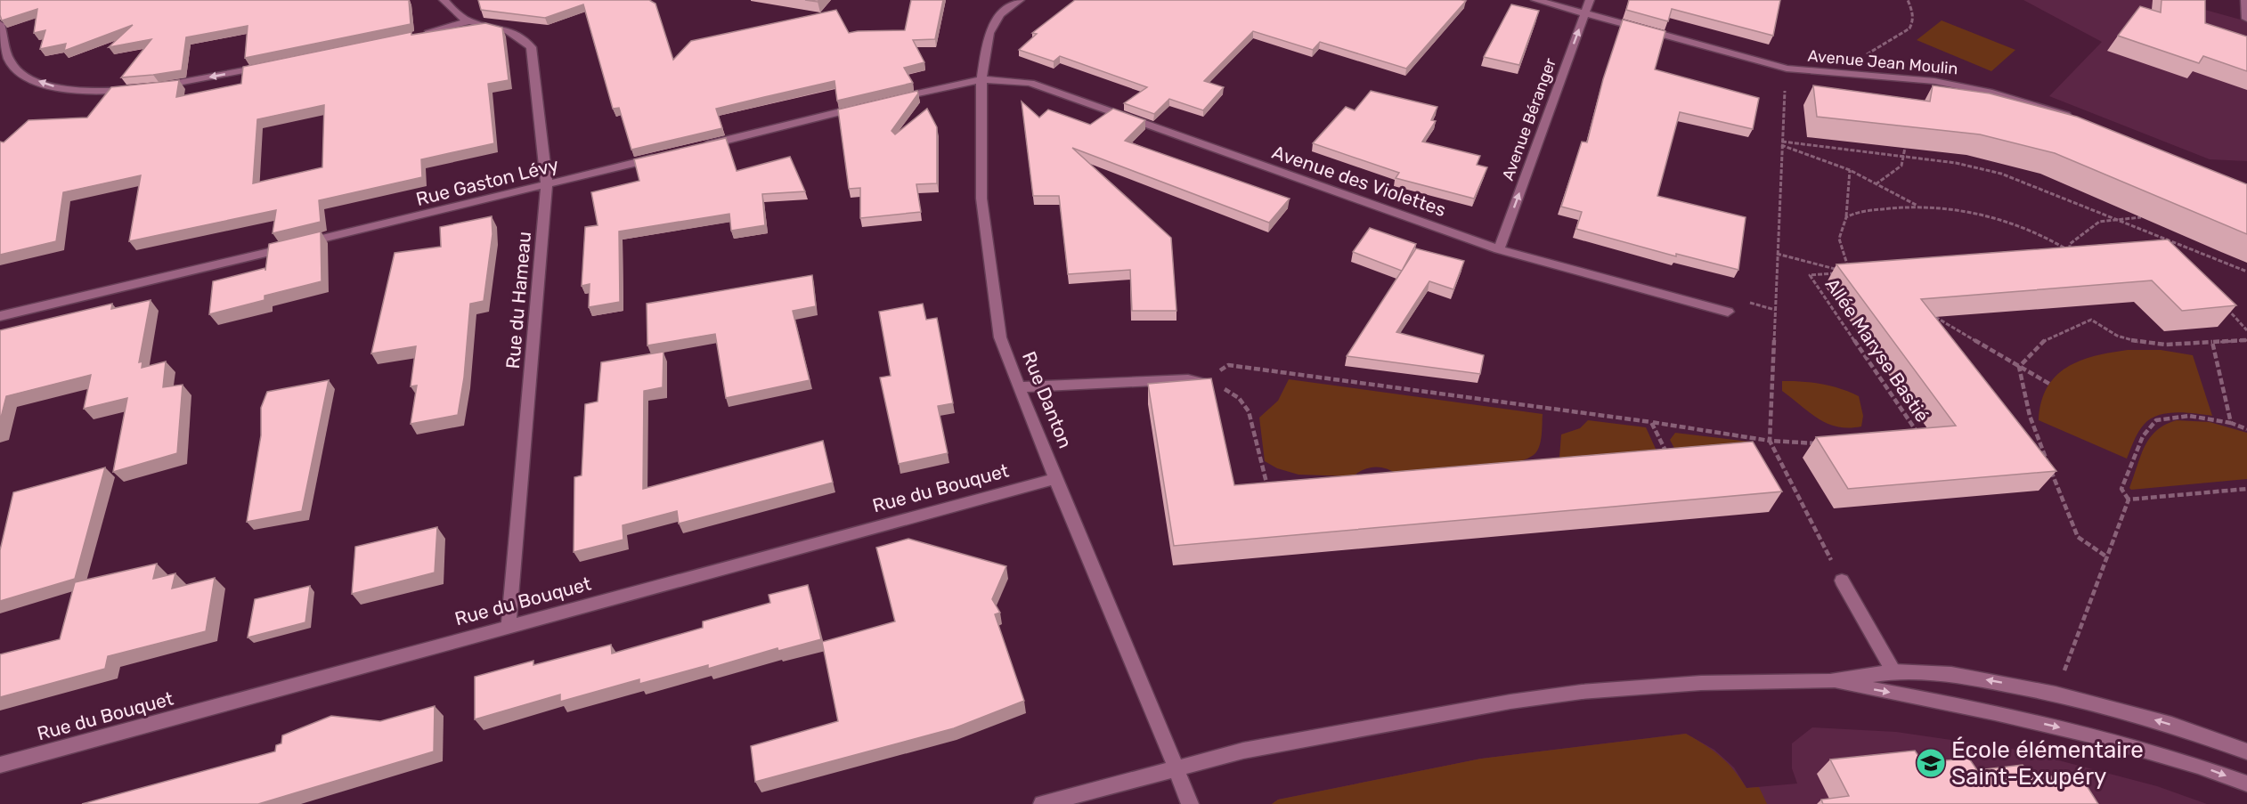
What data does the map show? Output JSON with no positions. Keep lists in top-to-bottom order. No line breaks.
{"streets":{"street":["Avenue Jean Moulin","Avenue Béranger","Avenue des Violettes","Rue Gaston Lévy","Rue du Hameau","Rue Danton","Rue du Bouquet"],"path":["Allée Maryse Bastié"]},"crossings":[["Avenue Jean Moulin","Avenue Béranger"],["Avenue Béranger","Avenue des Violettes"],["Avenue des Violettes","Rue Danton"],["Rue Gaston Lévy","Rue du Hameau"],["Rue du Hameau","Rue du Bouquet"],["Rue Danton","Rue du Bouquet"]],"one_way":["Avenue Béranger"],"places":{"school or university":["École élémentaire Saint-Exupéry"]}}
